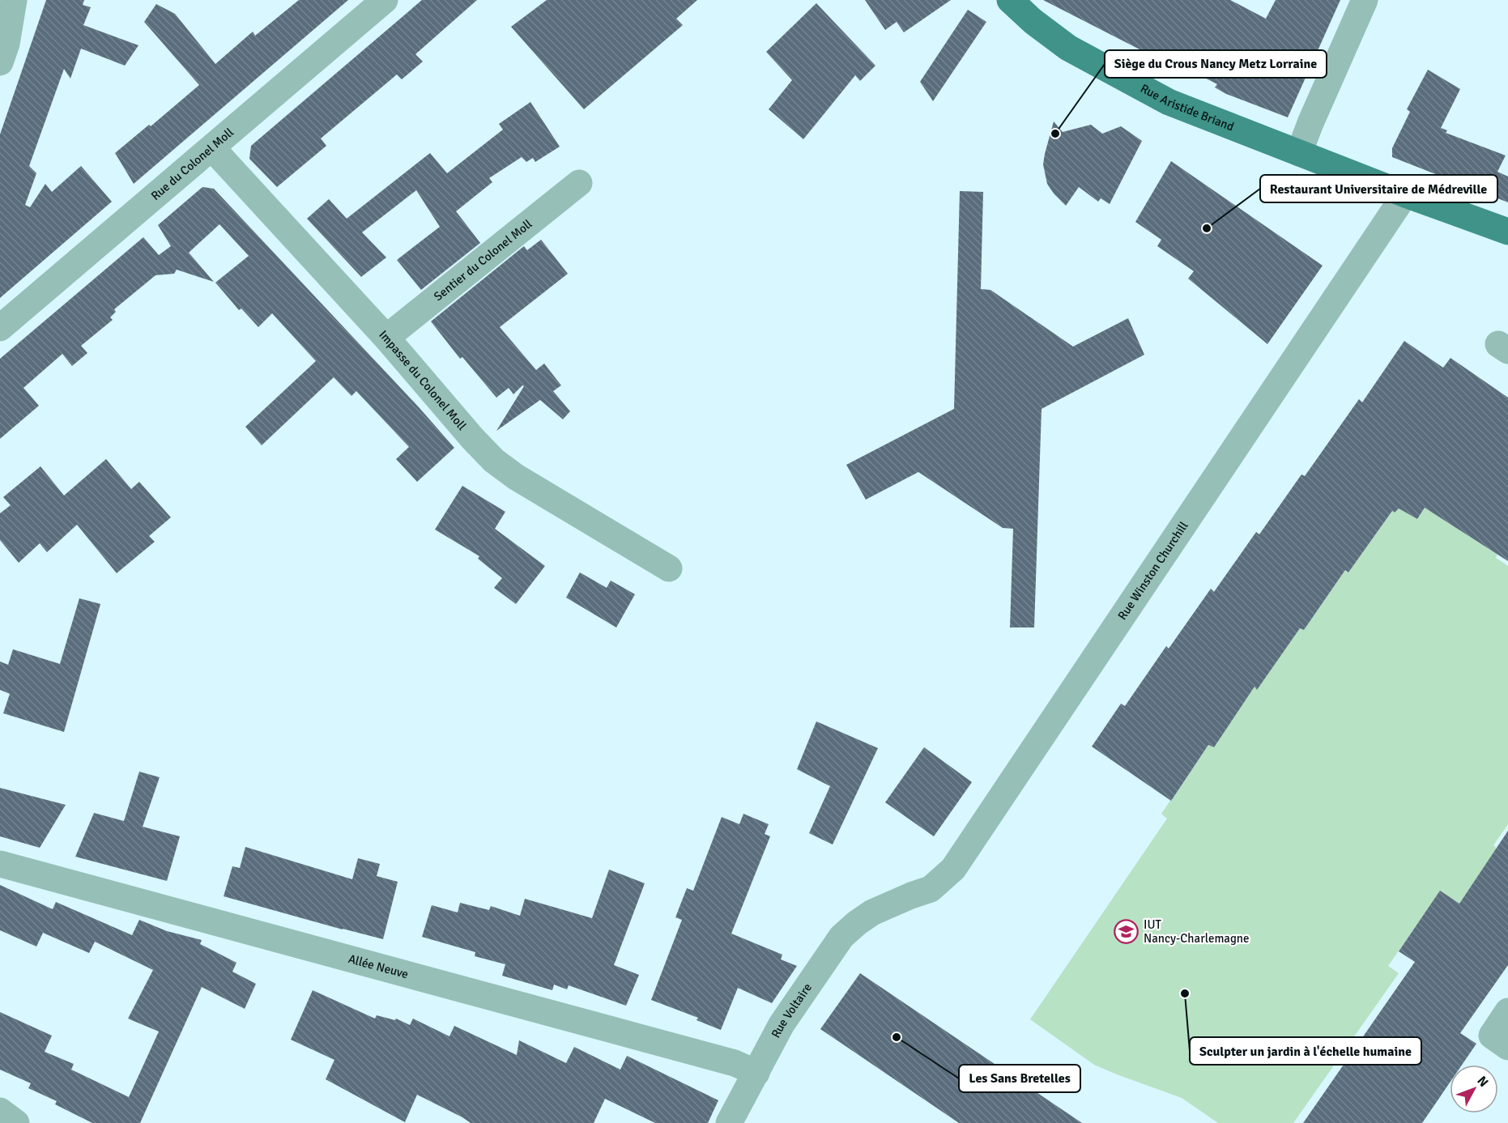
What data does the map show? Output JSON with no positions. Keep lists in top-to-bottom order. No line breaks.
{"streets":{"main road":["Rue Aristide Briand"],"street":["Rue du Colonel Moll","Sentier du Colonel Moll","Impasse du Colonel Moll","Rue Winston Churchill","Allée Neuve","Rue Voltaire"]},"crossings":[["Rue Aristide Briand","Rue Winston Churchill"],["Rue du Colonel Moll","Impasse du Colonel Moll"],["Sentier du Colonel Moll","Impasse du Colonel Moll"],["Rue Winston Churchill","Rue Voltaire"],["Allée Neuve","Rue Voltaire"]],"places":{"other":["Siège du Crous Nancy Metz Lorraine","Restaurant Universitaire de Médreville","Sculpter un jardin à l'échelle humaine","Les Sans Bretelles"],"school or university":["IUT Nancy-Charlemagne"]},"north":"top right"}
